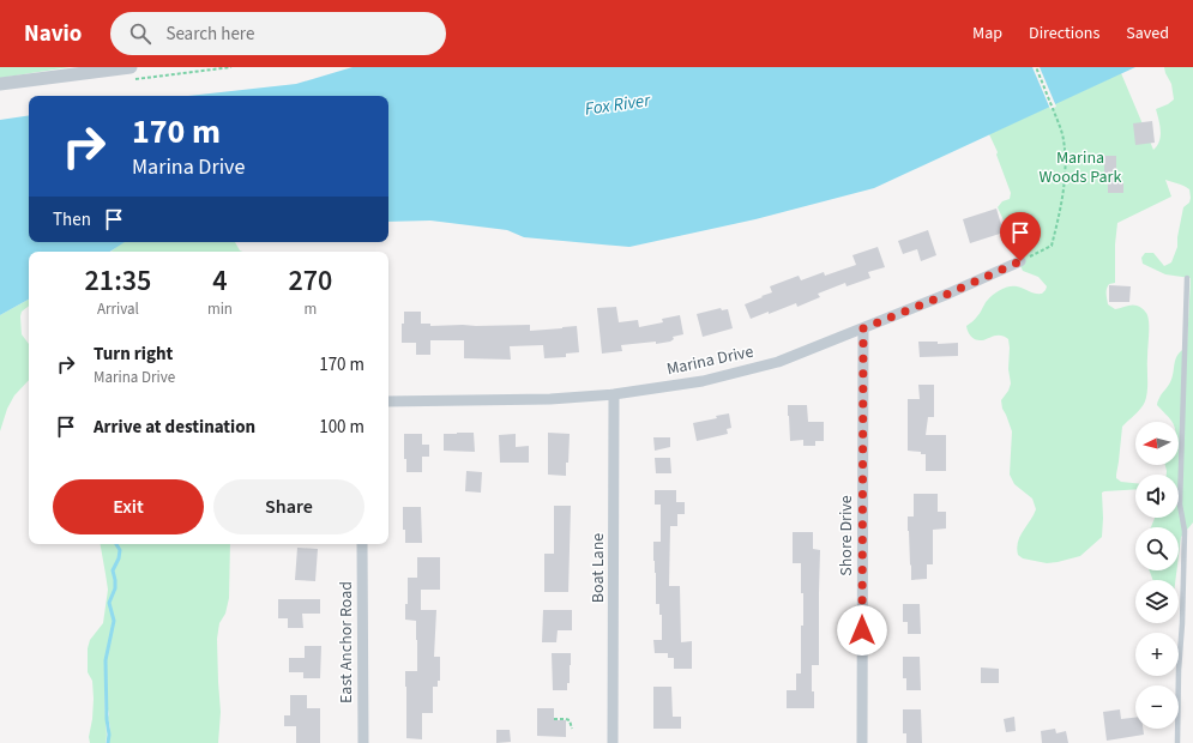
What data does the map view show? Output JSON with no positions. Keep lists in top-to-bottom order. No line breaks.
{"streets":{"street":["Marina Drive","Shore Drive","Boat Lane","East Anchor Road"]},"crossings":[["Marina Drive","Shore Drive"],["Marina Drive","Boat Lane"]],"water":["Fox River"],"parks":["Marina Woods Park"],"north":"left","page":{"header":"Navio","search":"Search here","nav":["Map","Directions","Saved"],"turn":["170 m","Marina Drive"],"then":"Then","eta":["21:35","Arrival","4","min","270","m"],"list":[{"name":"Turn right","note":"Marina Drive","value":"170 m"},{"name":"Arrive at destination","value":"100 m"}],"map_buttons":["+","−"],"buttons":["Exit","Share"]}}
